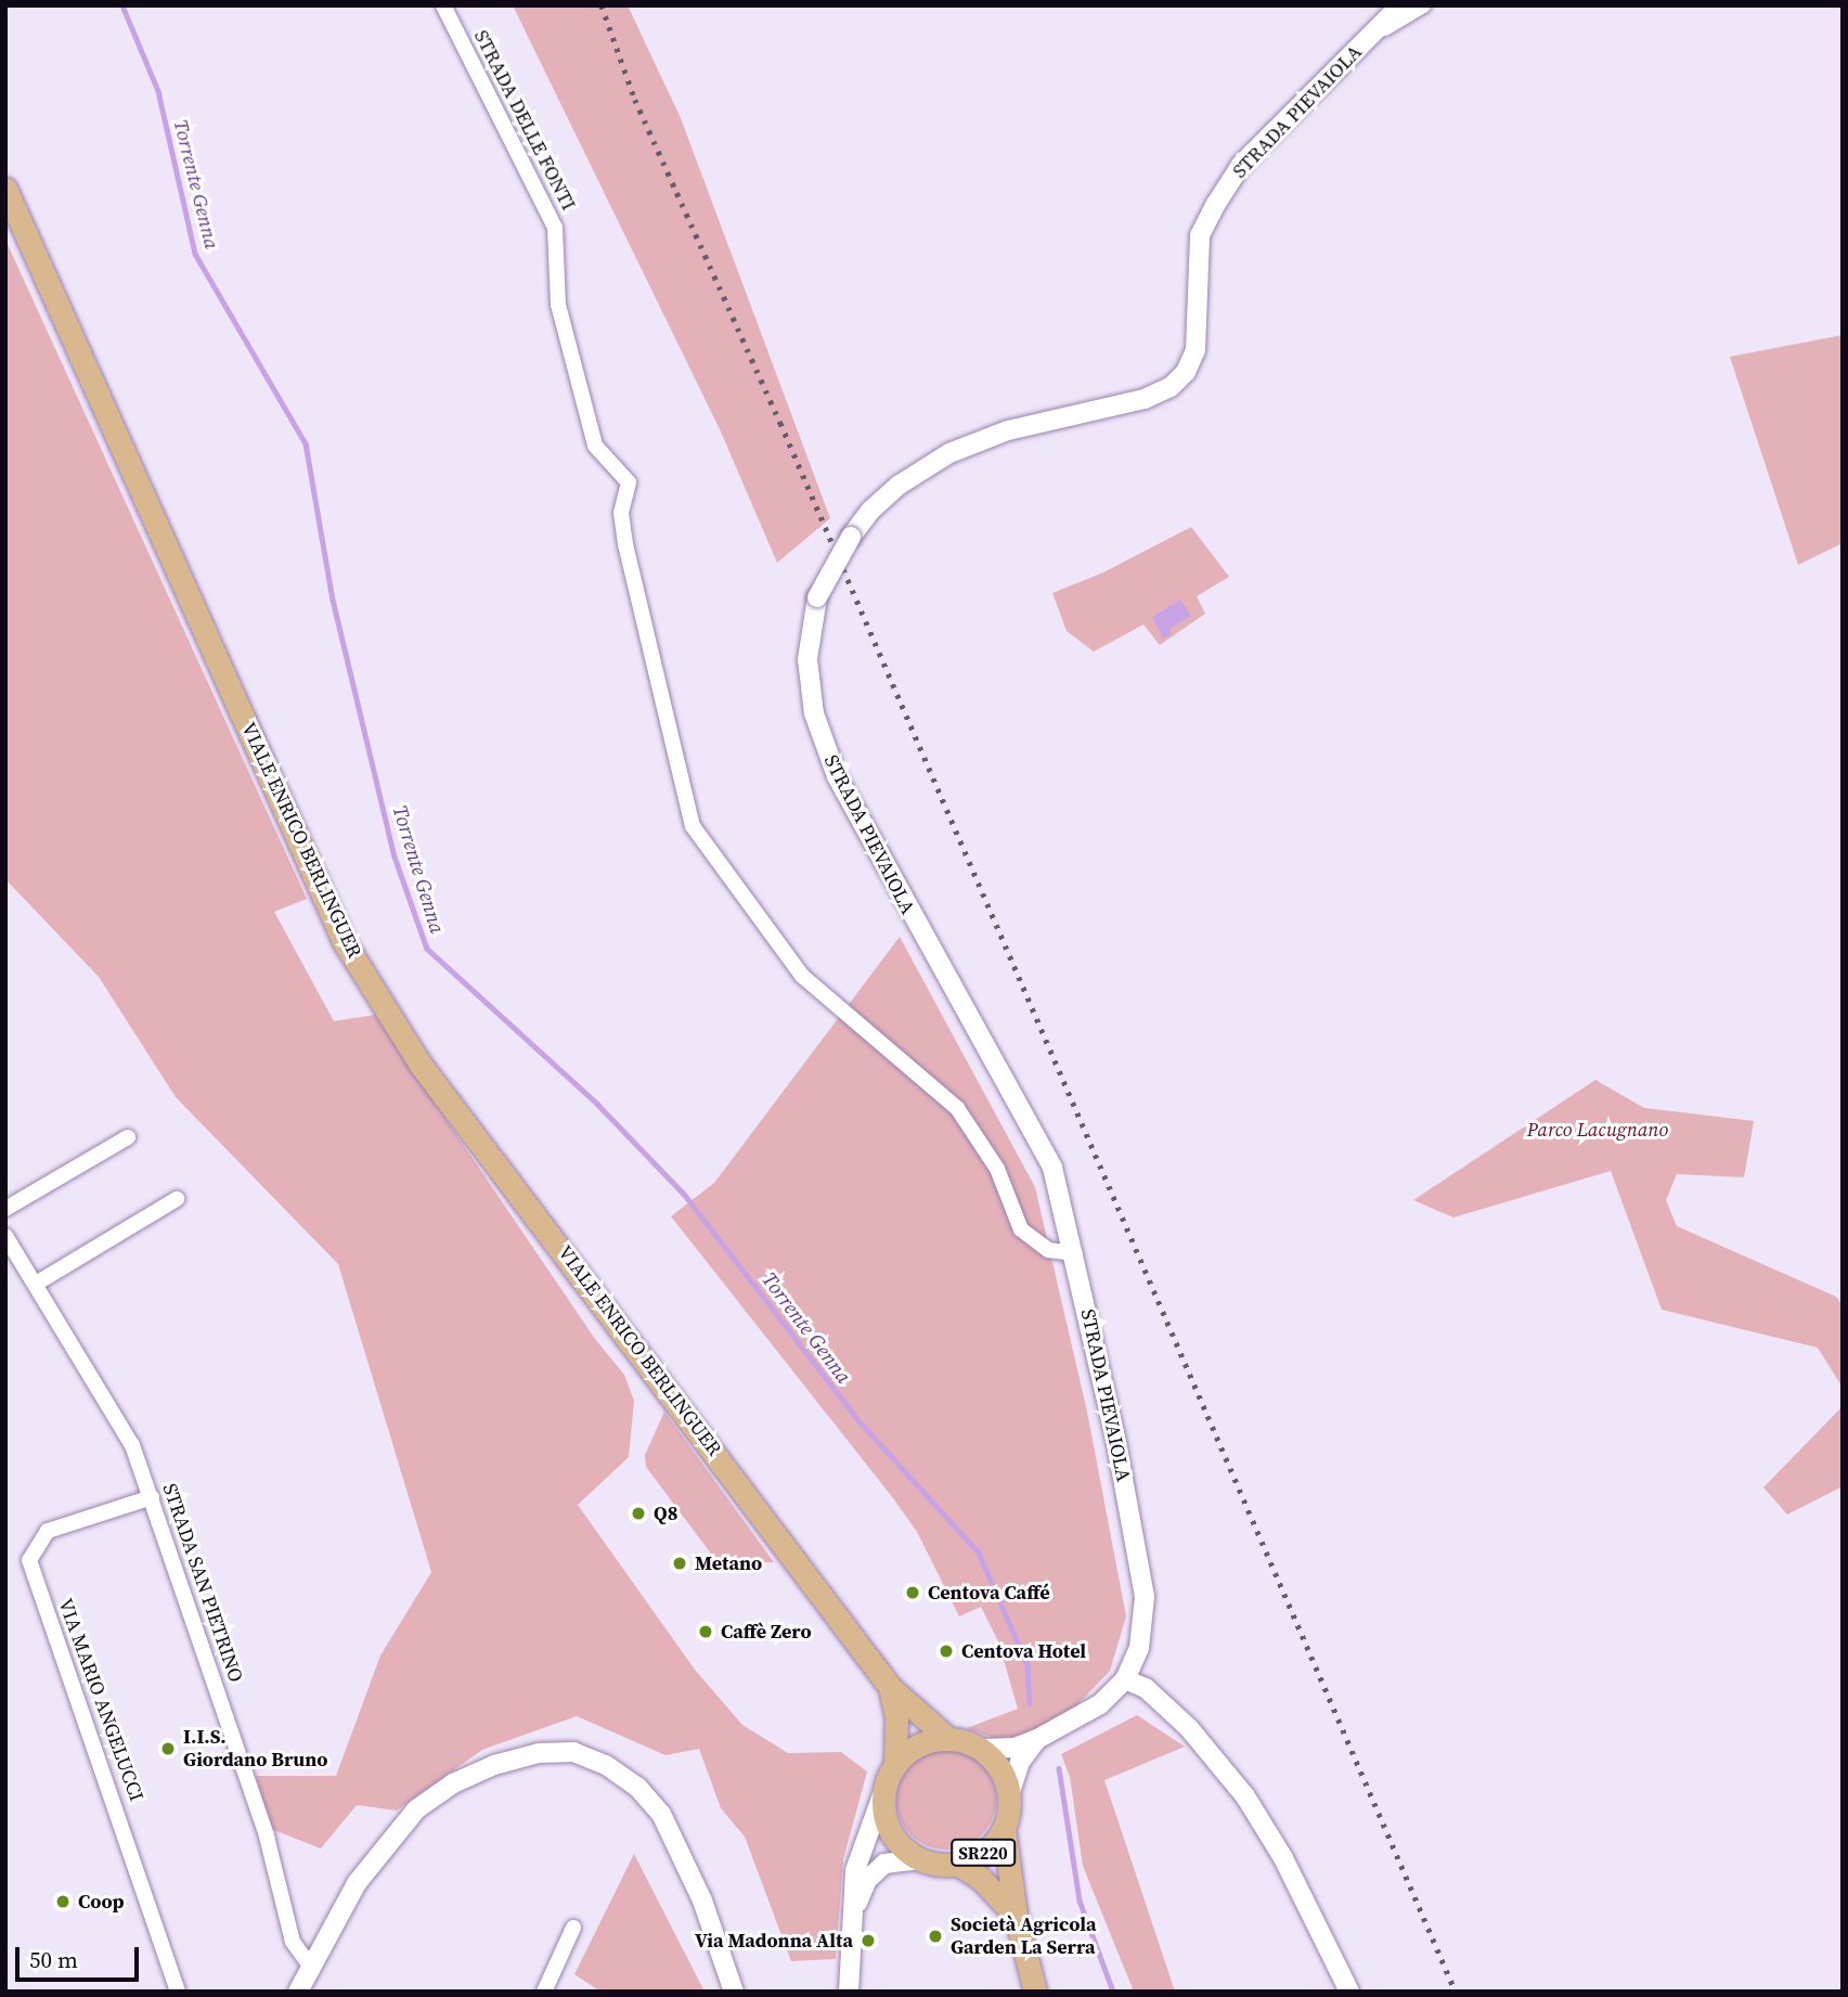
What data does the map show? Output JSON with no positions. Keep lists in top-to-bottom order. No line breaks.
{"streets":{"main road":["VIALE ENRICO BERLINGUER","SR220"],"street":["STRADA PIEVAIOLA","STRADA DELLE FONTI","STRADA SAN PIETRINO","VIA MARIO ANGELUCCI"]},"crossings":[["STRADA PIEVAIOLA","STRADA DELLE FONTI"],["STRADA PIEVAIOLA","SR220"],["VIALE ENRICO BERLINGUER","SR220"],["STRADA SAN PIETRINO","VIA MARIO ANGELUCCI"]],"water":["Torrente Genna"],"parks":["Parco Lacugnano"],"places":["Q8","Metano","Centova Caffé","Caffè Zero","Centova Hotel","I.I.S. Giordano Bruno","Coop","Società Agricola Garden La Serra","Via Madonna Alta"],"scale_bar":"50 m"}
